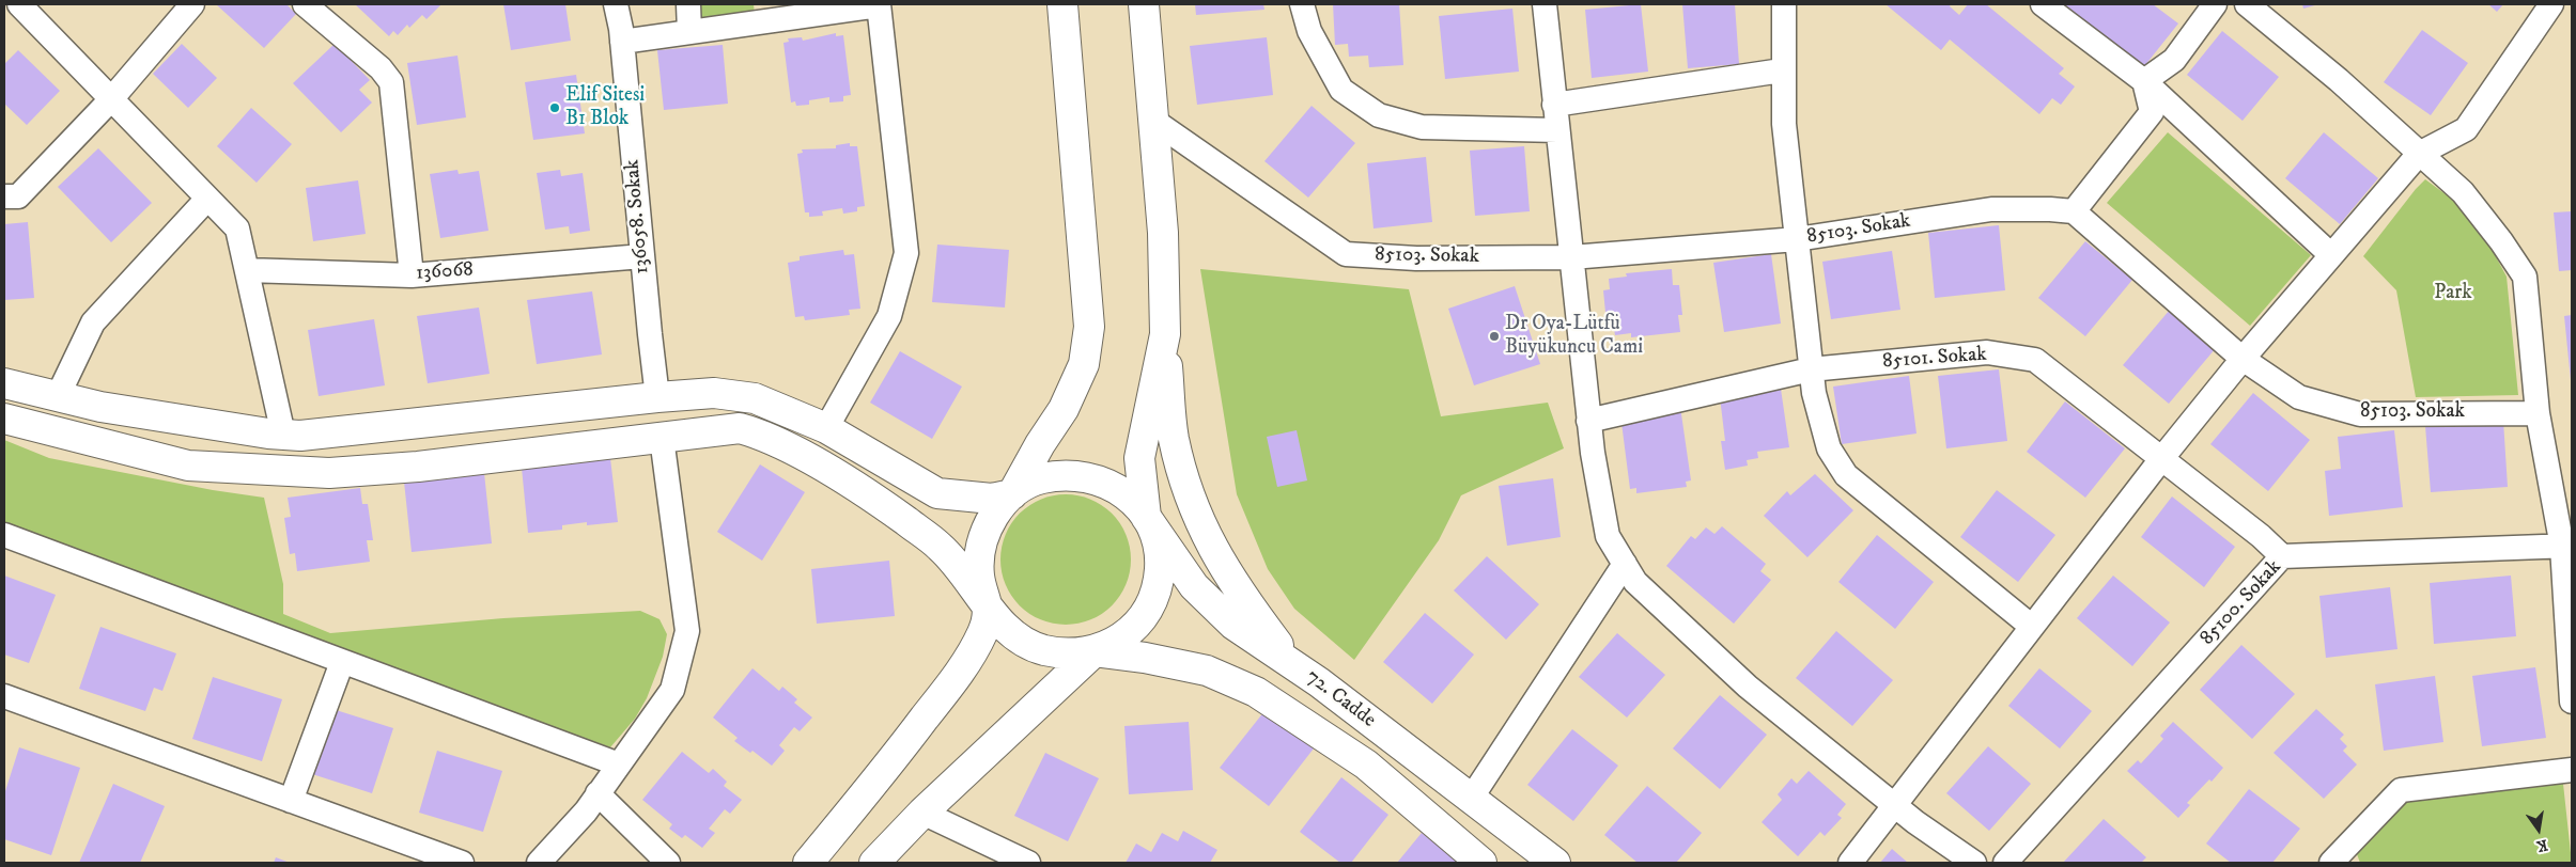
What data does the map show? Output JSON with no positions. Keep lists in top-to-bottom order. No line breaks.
{"streets":{"main road":["72. Cadde"],"street":["136058. Sokak","85103. Sokak","136068","85101. Sokak","85100. Sokak"]},"crossings":[["136058. Sokak","136068"],["85101. Sokak","85100. Sokak"]],"parks":["Park"],"places":["Elif Sitesi B1 Blok","Dr Oya-Lütfü Büyükuncu Cami"],"north":"bottom"}
